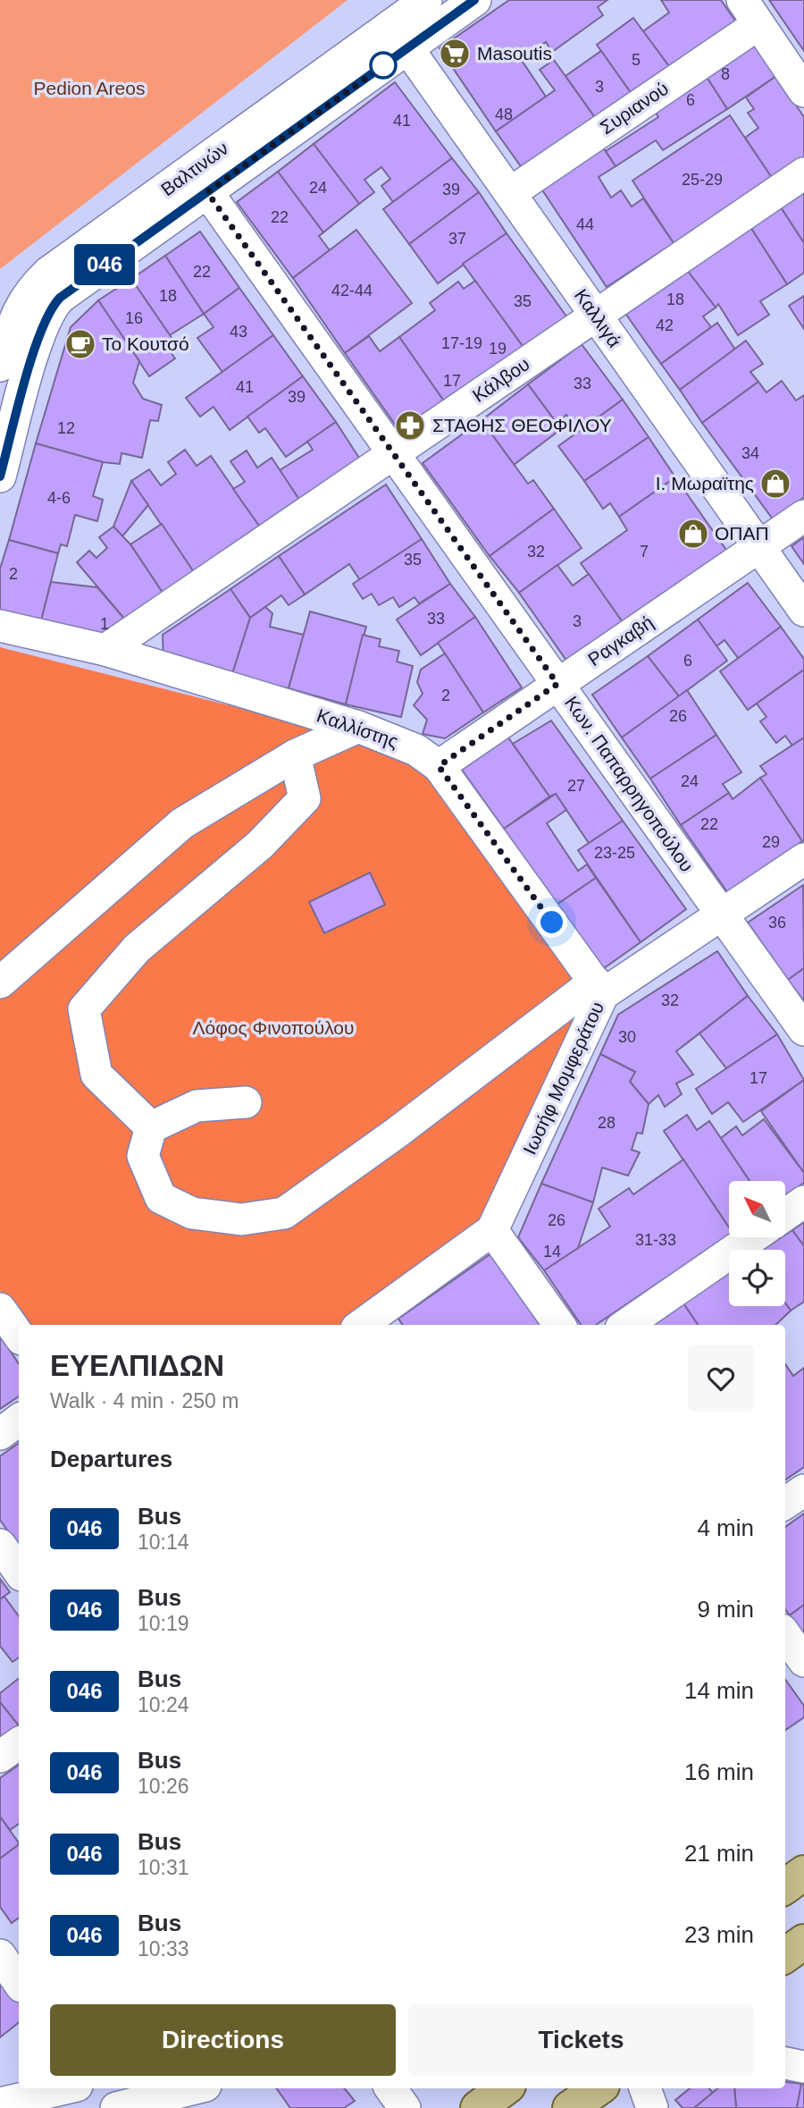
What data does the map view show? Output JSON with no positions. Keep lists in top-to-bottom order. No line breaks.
{"streets":{"street":["Συριανού","Βαλτινών","Καλλιγά","Κάλβου","Ραγκαβή","Καλλίστης","Κων. Παπαρρηγοπούλου","Ιωσήφ Μομφεράτου"]},"crossings":[["Συριανού","Καλλιγά"],["Βαλτινών","Καλλιγά"],["Βαλτινών","Κων. Παπαρρηγοπούλου"],["Καλλιγά","Κάλβου"],["Καλλιγά","Ραγκαβή"],["Κάλβου","Καλλίστης"],["Κάλβου","Κων. Παπαρρηγοπούλου"],["Ραγκαβή","Καλλίστης"],["Ραγκαβή","Κων. Παπαρρηγοπούλου"],["Καλλίστης","Ιωσήφ Μομφεράτου"],["Κων. Παπαρρηγοπούλου","Ιωσήφ Μομφεράτου"]],"parks":["Pedion Areos","Λόφος Φινοπούλου"],"places":{"supermarket":["Masoutis"],"cafe":["Το Κουτσό"],"pharmacy":["ΣΤΑΘΗΣ ΘΕΟΦΙΛΟΥ"],"shop":["Ι. Μωραϊτης","ΟΠΑΠ"]},"lines":["bus line 046"],"house_numbers":["5","8","3","6","48","41","25-29","24","39","22","44","37","22","42-44","18","18","35","16","42","43","17-19","19","17","33","41","39","12","34","4-6","32","7","35","2","33","3","1","6","2","26","24","27","22","29","23-25","36","32","30","17","28","26","31-33","14"],"north":"top left","page":{"on_map":"046","heading":[["ΕΥΕΛΠΙΔΩΝ","Walk · 4 min · 250 m"],"Departures"],"list":[{"mark":"046","name":"Bus","note":"10:14","value":"4 min"},{"mark":"046","name":"Bus","note":"10:19","value":"9 min"},{"mark":"046","name":"Bus","note":"10:24","value":"14 min"},{"mark":"046","name":"Bus","note":"10:26","value":"16 min"},{"mark":"046","name":"Bus","note":"10:31","value":"21 min"},{"mark":"046","name":"Bus","note":"10:33","value":"23 min"}],"buttons":["Directions","Tickets"]}}
